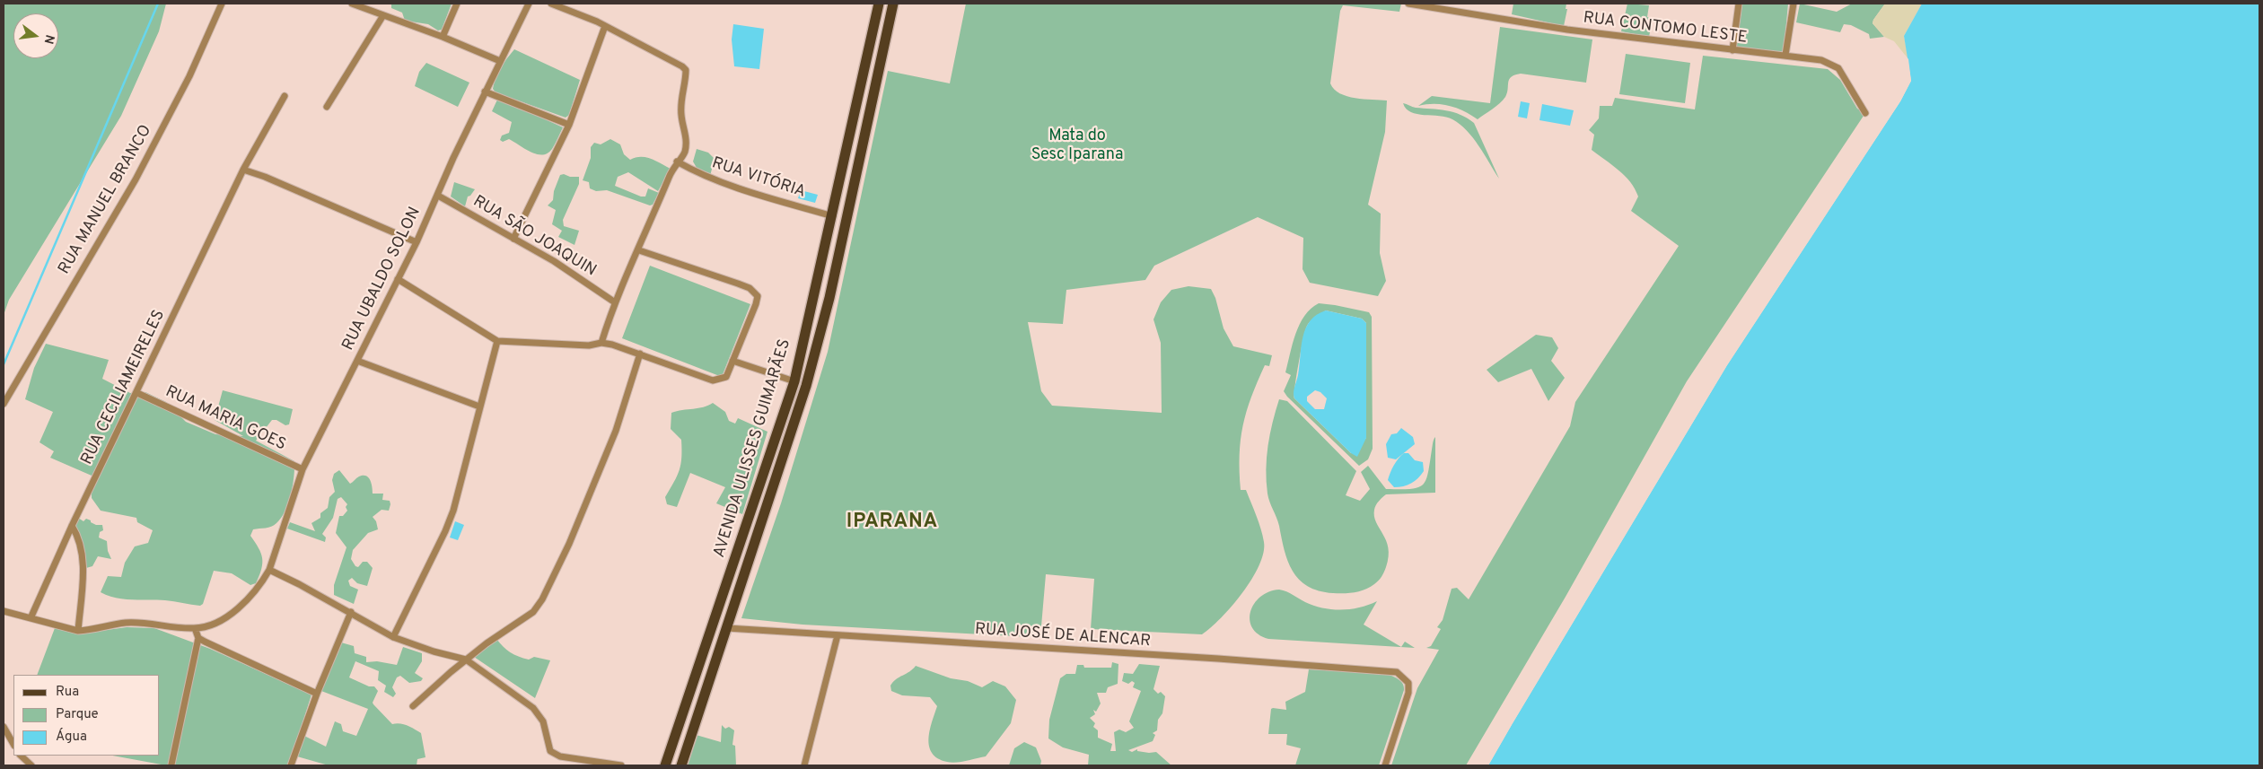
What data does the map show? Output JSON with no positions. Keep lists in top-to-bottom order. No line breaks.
{"streets":{"main road":["AVENIDA ULISSES GUIMARÃES"],"street":["RUA CONTOMO LESTE","RUA VITÓRIA","RUA MANUEL BRANCO","RUA SÃO JOAQUIN","RUA UBALDO SOLON","RUA CECILIAMEIRELES","RUA MARIA GOES","RUA JOSÉ DE ALENCAR"]},"crossings":[["RUA VITÓRIA","AVENIDA ULISSES GUIMARÃES"],["RUA SÃO JOAQUIN","RUA UBALDO SOLON"],["RUA UBALDO SOLON","RUA MARIA GOES"],["RUA CECILIAMEIRELES","RUA MARIA GOES"],["AVENIDA ULISSES GUIMARÃES","RUA JOSÉ DE ALENCAR"]],"districts":["IPARANA"],"parks":["Mata do Sesc Iparana"],"legend":["Rua","Parque","Água"],"north":"right"}
